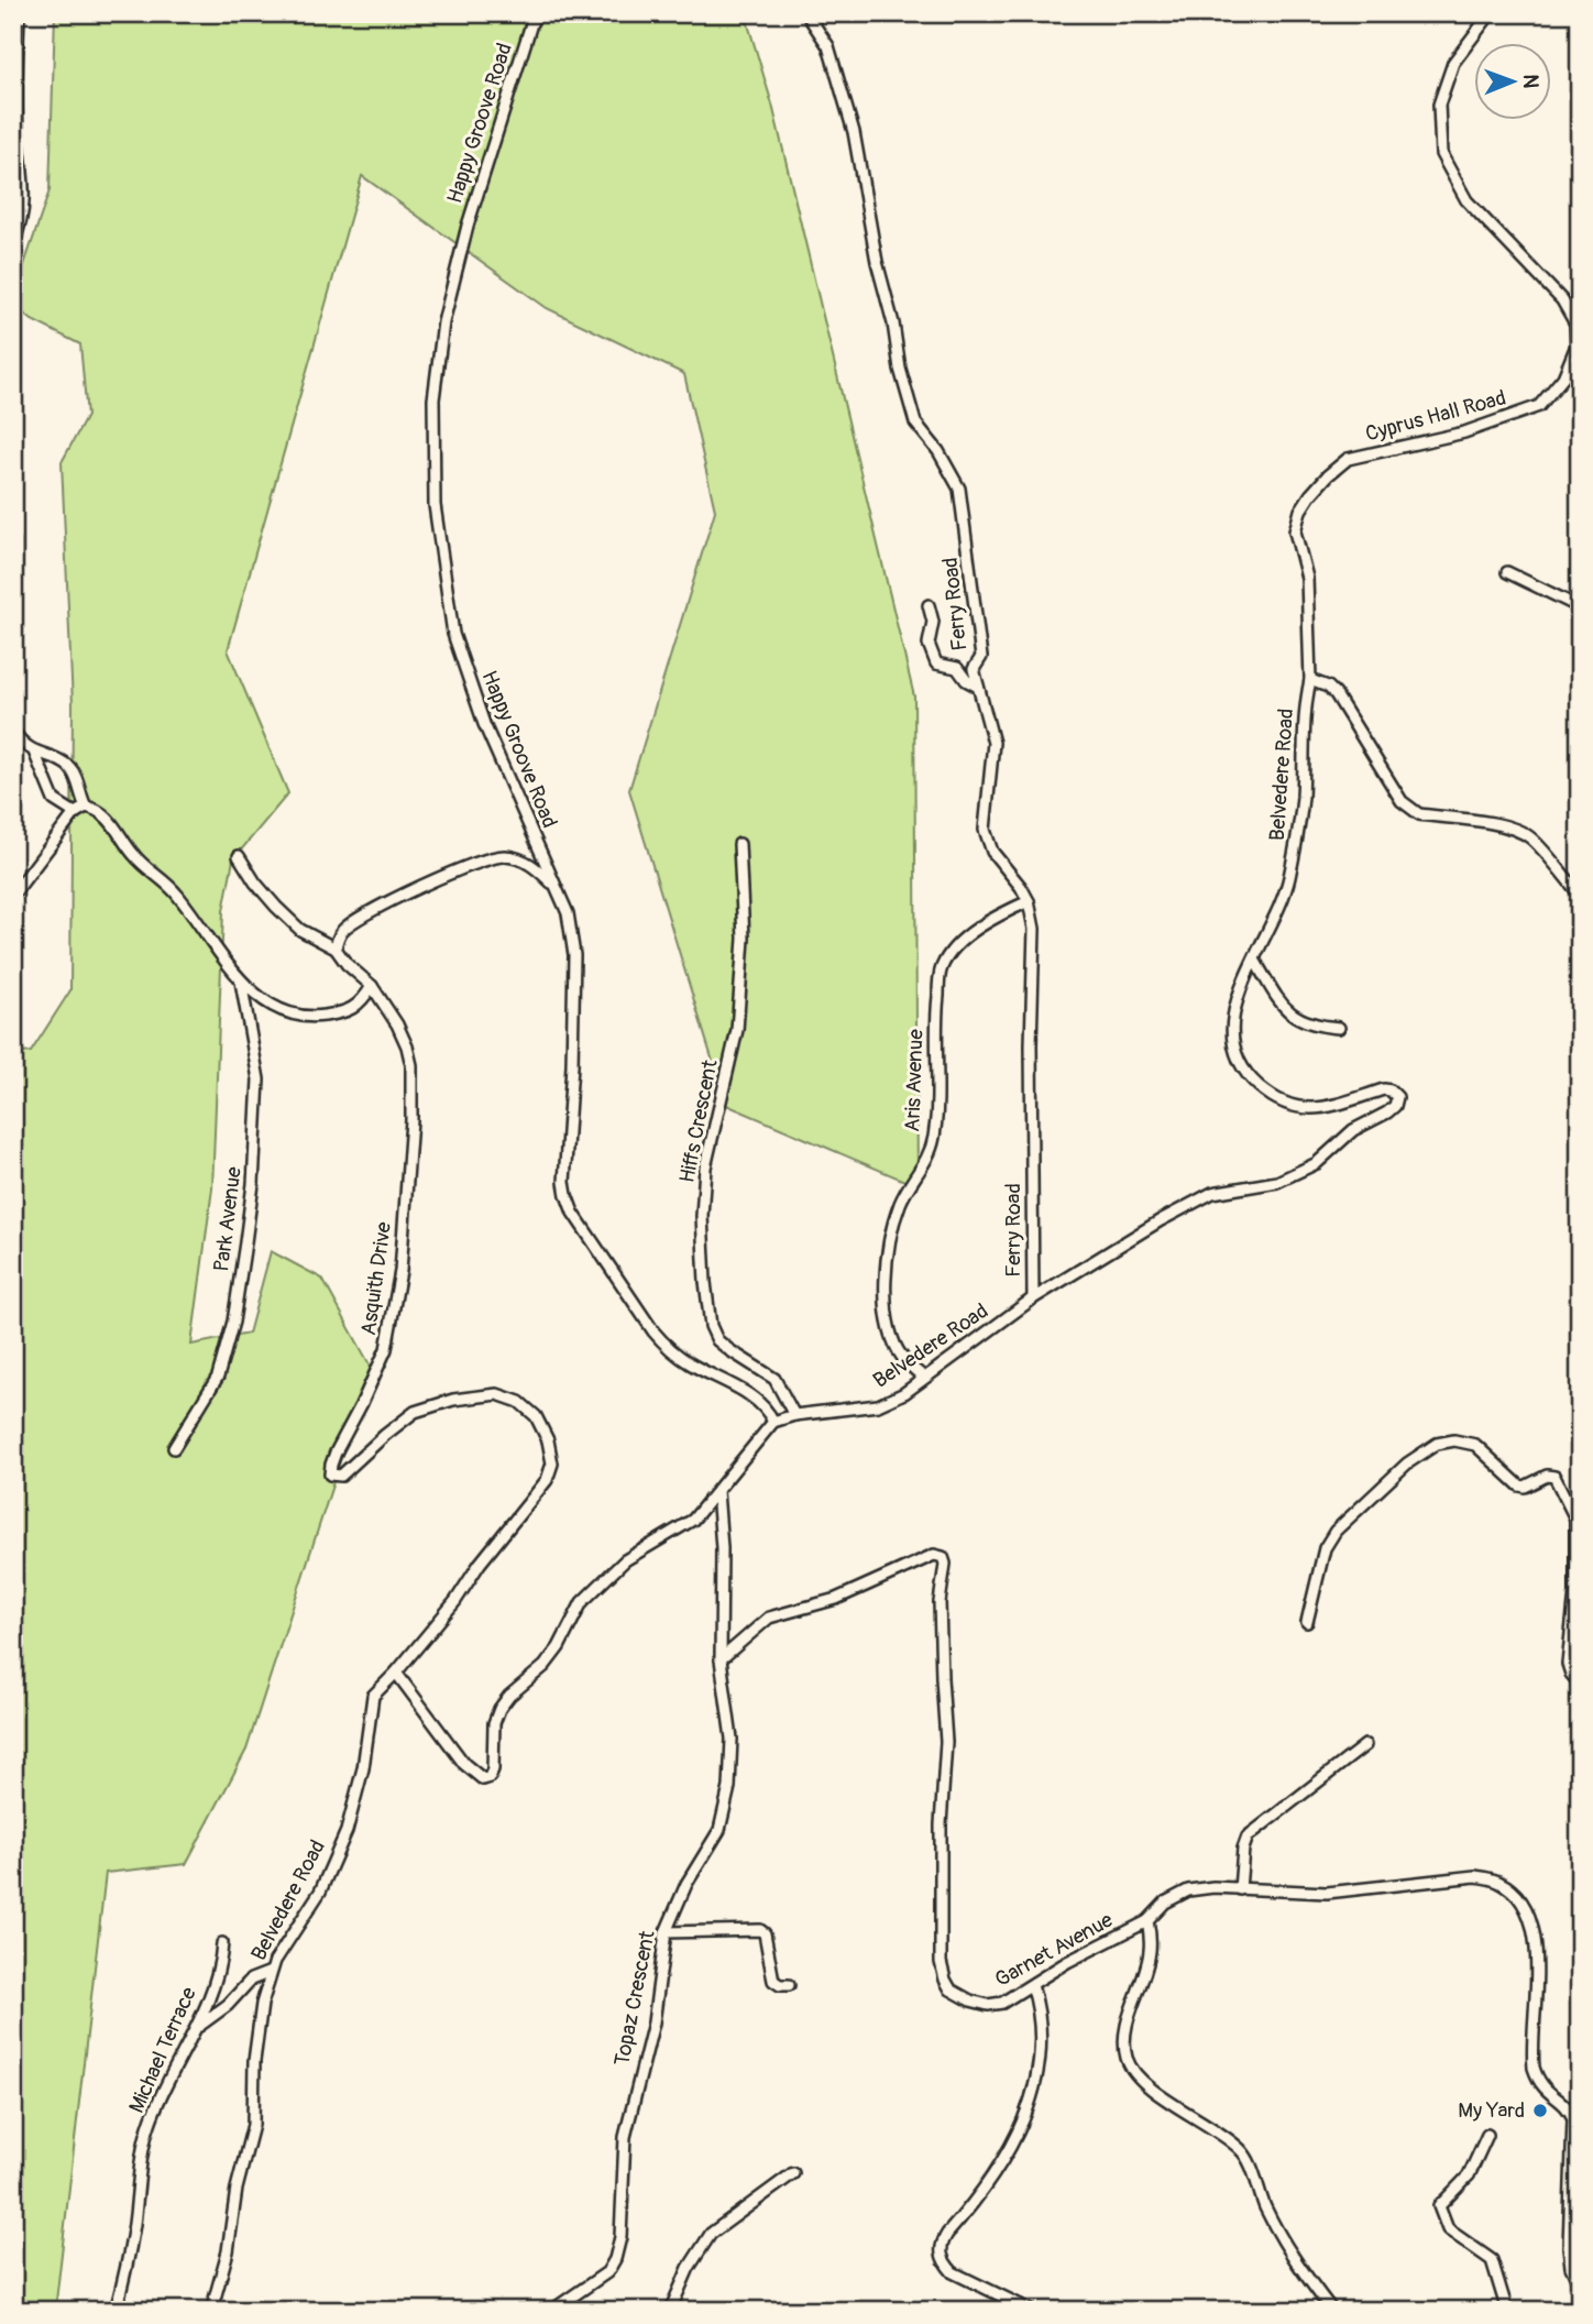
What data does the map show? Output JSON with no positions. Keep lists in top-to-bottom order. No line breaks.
{"streets":{"street":["Happy Groove Road","Cyprus Hall Road","Ferry Road","Belvedere Road","Aris Avenue","Hiffs Crescent","Park Avenue","Asquith Drive","Garnet Avenue","Topaz Crescent","Michael Terrace"]},"crossings":[["Happy Groove Road","Belvedere Road"],["Cyprus Hall Road","Belvedere Road"],["Ferry Road","Belvedere Road"],["Ferry Road","Aris Avenue"],["Belvedere Road","Aris Avenue"],["Belvedere Road","Hiffs Crescent"],["Belvedere Road","Asquith Drive"],["Garnet Avenue","Topaz Crescent"]],"places":["My Yard"],"north":"right"}
